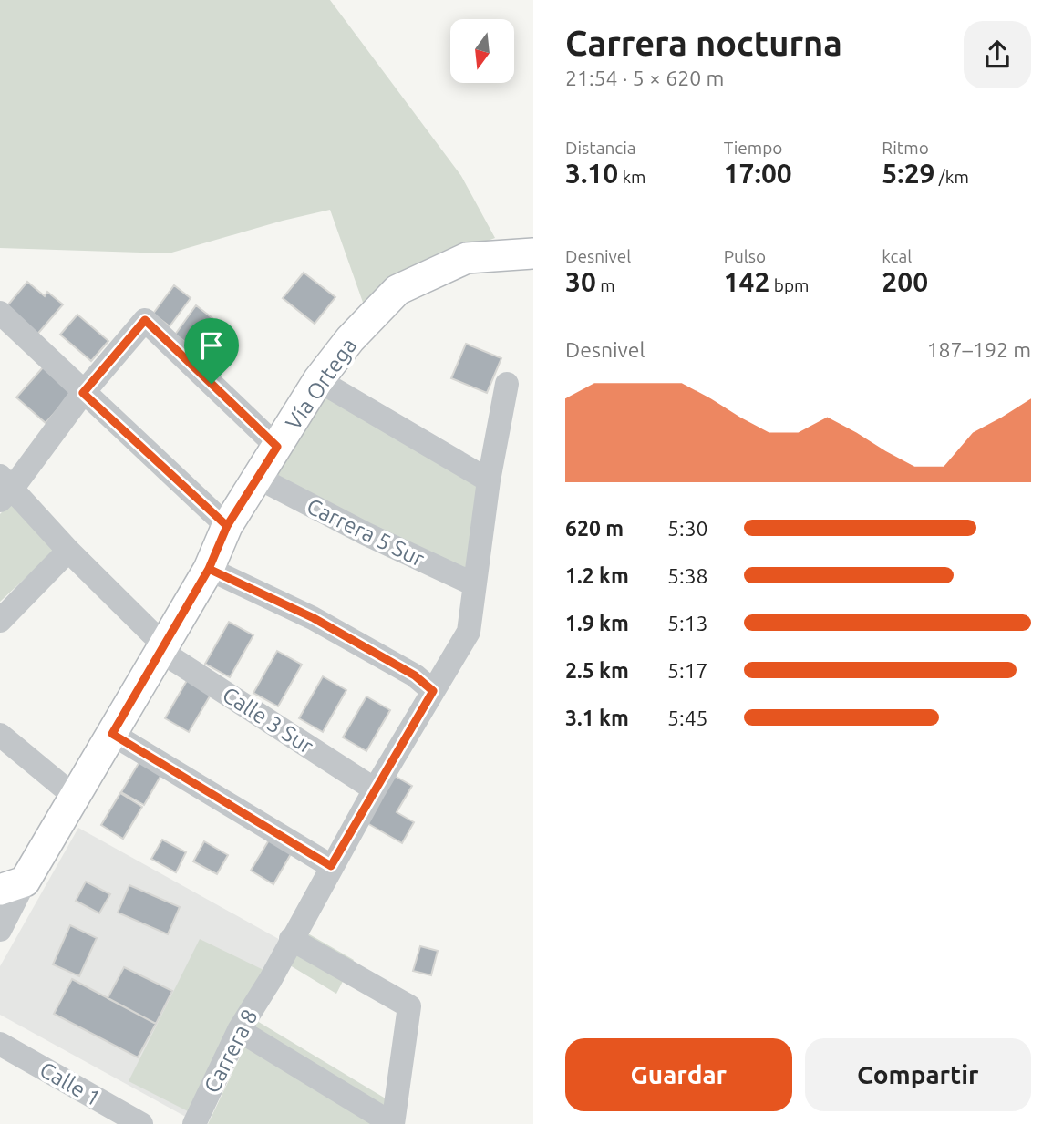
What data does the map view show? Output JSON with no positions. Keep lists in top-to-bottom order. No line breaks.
{"streets":{"main road":["Vía Ortega"],"street":["Carrera 5 Sur","Calle 3 Sur","Carrera 8","Calle 1"]},"crossings":[["Vía Ortega","Carrera 5 Sur"],["Vía Ortega","Calle 3 Sur"],["Carrera 5 Sur","Carrera 8"],["Calle 3 Sur","Carrera 8"]],"north":"bottom","page":{"heading":["Carrera nocturna","21:54 · 5 × 620 m"],"stats":[["Distancia","3.10 km"],["Tiempo","17:00"],["Ritmo","5:29 /km"],["Desnivel","30 m"],["Pulso","142 bpm"],["kcal","200"]],"chart":["Desnivel","187–192 m"],"list":[{"name":"620 m","note":"5:30"},{"name":"1.2 km","note":"5:38"},{"name":"1.9 km","note":"5:13"},{"name":"2.5 km","note":"5:17"},{"name":"3.1 km","note":"5:45"}],"buttons":["Guardar","Compartir"]}}
